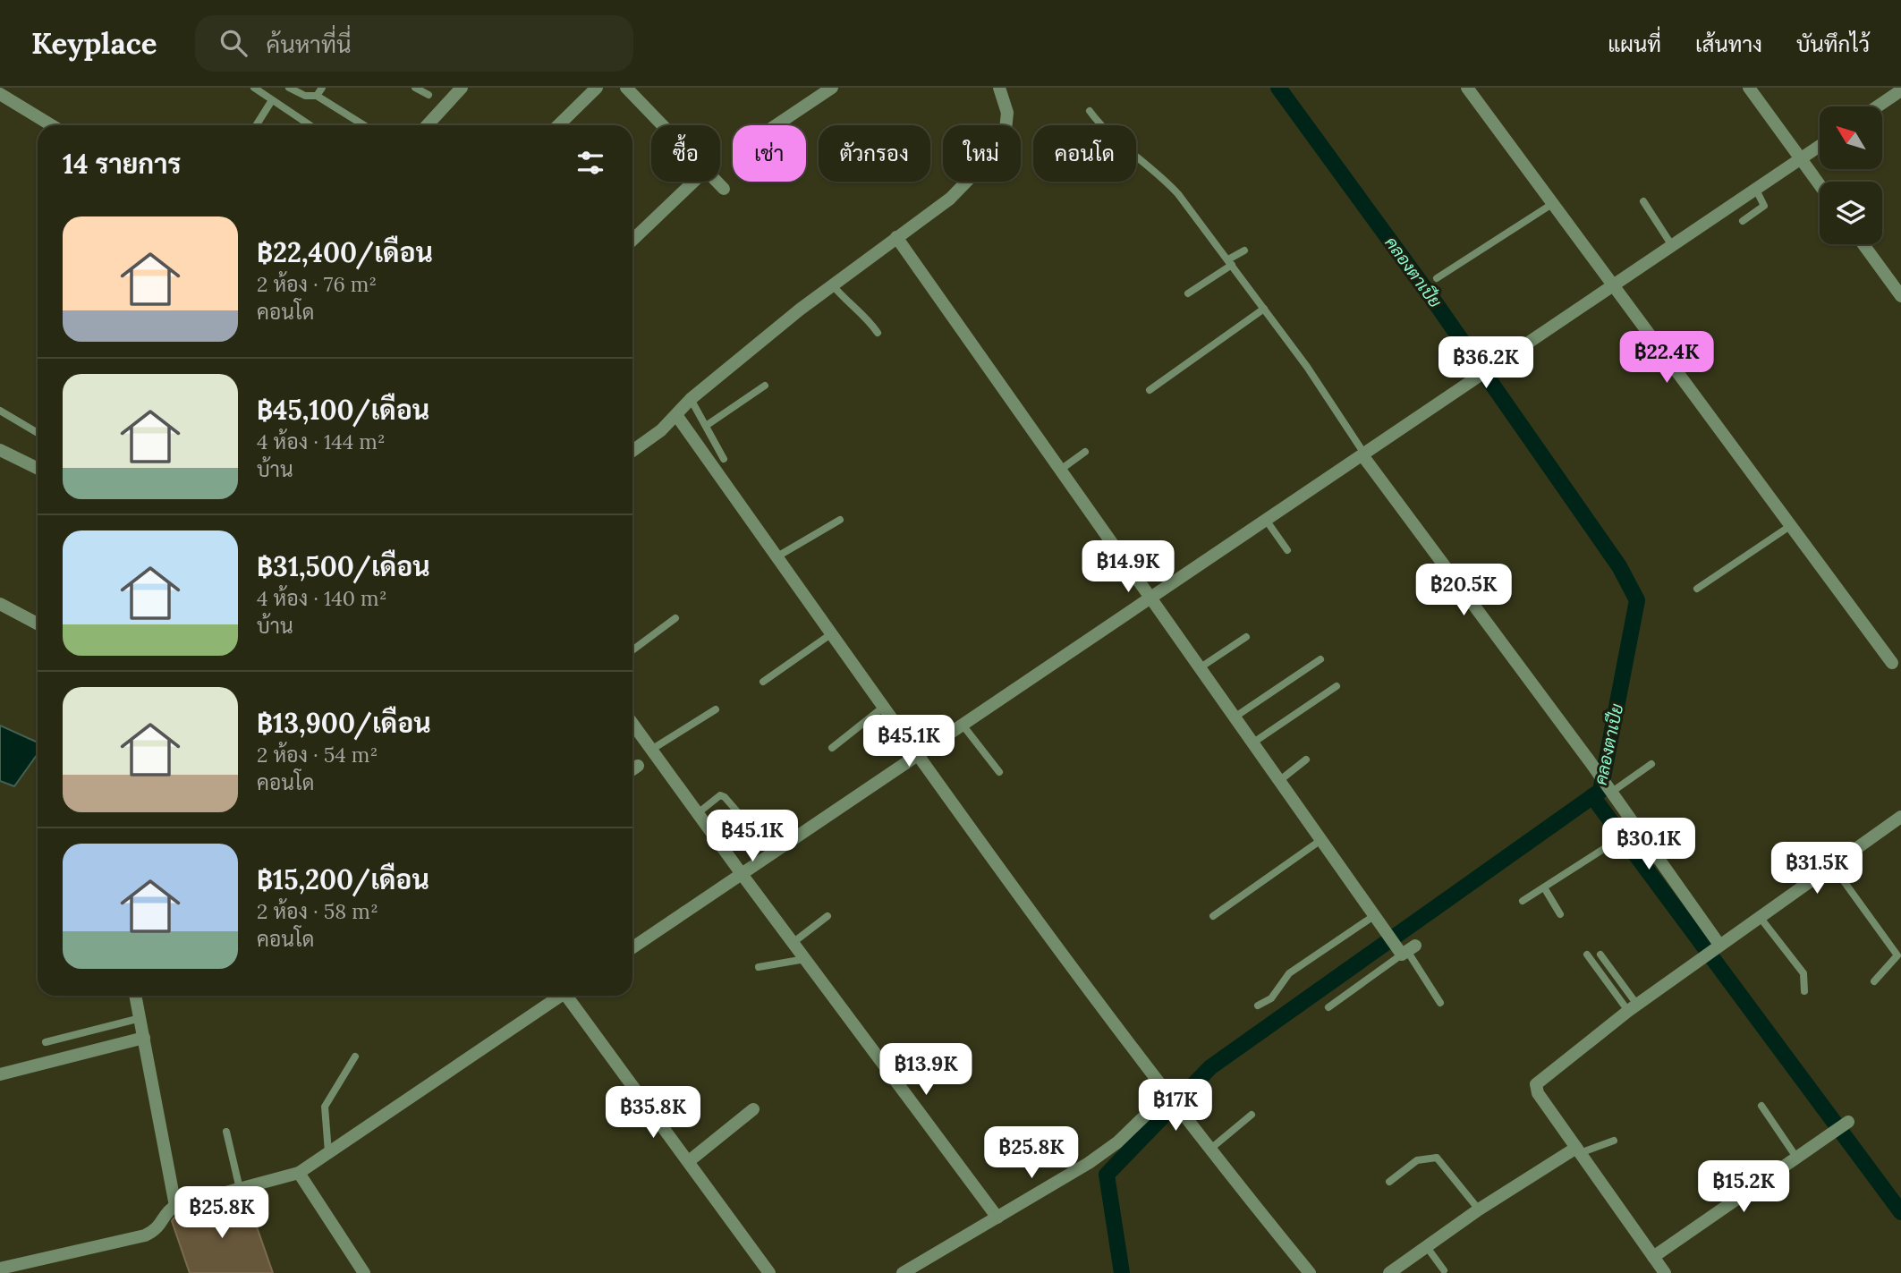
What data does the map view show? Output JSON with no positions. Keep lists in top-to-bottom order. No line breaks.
{"water":["คลองตาเปีย"],"north":"top left","page":{"header":"Keyplace","search":"ค้นหาที่นี่","nav":["แผนที่","เส้นทาง","บันทึกไว้"],"chip":["ซื้อ","เช่า","ตัวกรอง","ใหม่","คอนโด"],"heading":"14 รายการ","list":[{"name":"฿22,400/เดือน","note":"2 ห้อง · 76 m² · คอนโด"},{"name":"฿45,100/เดือน","note":"4 ห้อง · 144 m² · บ้าน"},{"name":"฿31,500/เดือน","note":"4 ห้อง · 140 m² · บ้าน"},{"name":"฿13,900/เดือน","note":"2 ห้อง · 54 m² · คอนโด"},{"name":"฿15,200/เดือน","note":"2 ห้อง · 58 m² · คอนโด"}],"price":["฿22.4K","฿36.2K","฿14.9K","฿20.5K","฿45.1K","฿45.1K","฿30.1K","฿31.5K","฿13.9K","฿17K","฿35.8K","฿25.8K","฿15.2K","฿25.8K"]}}
